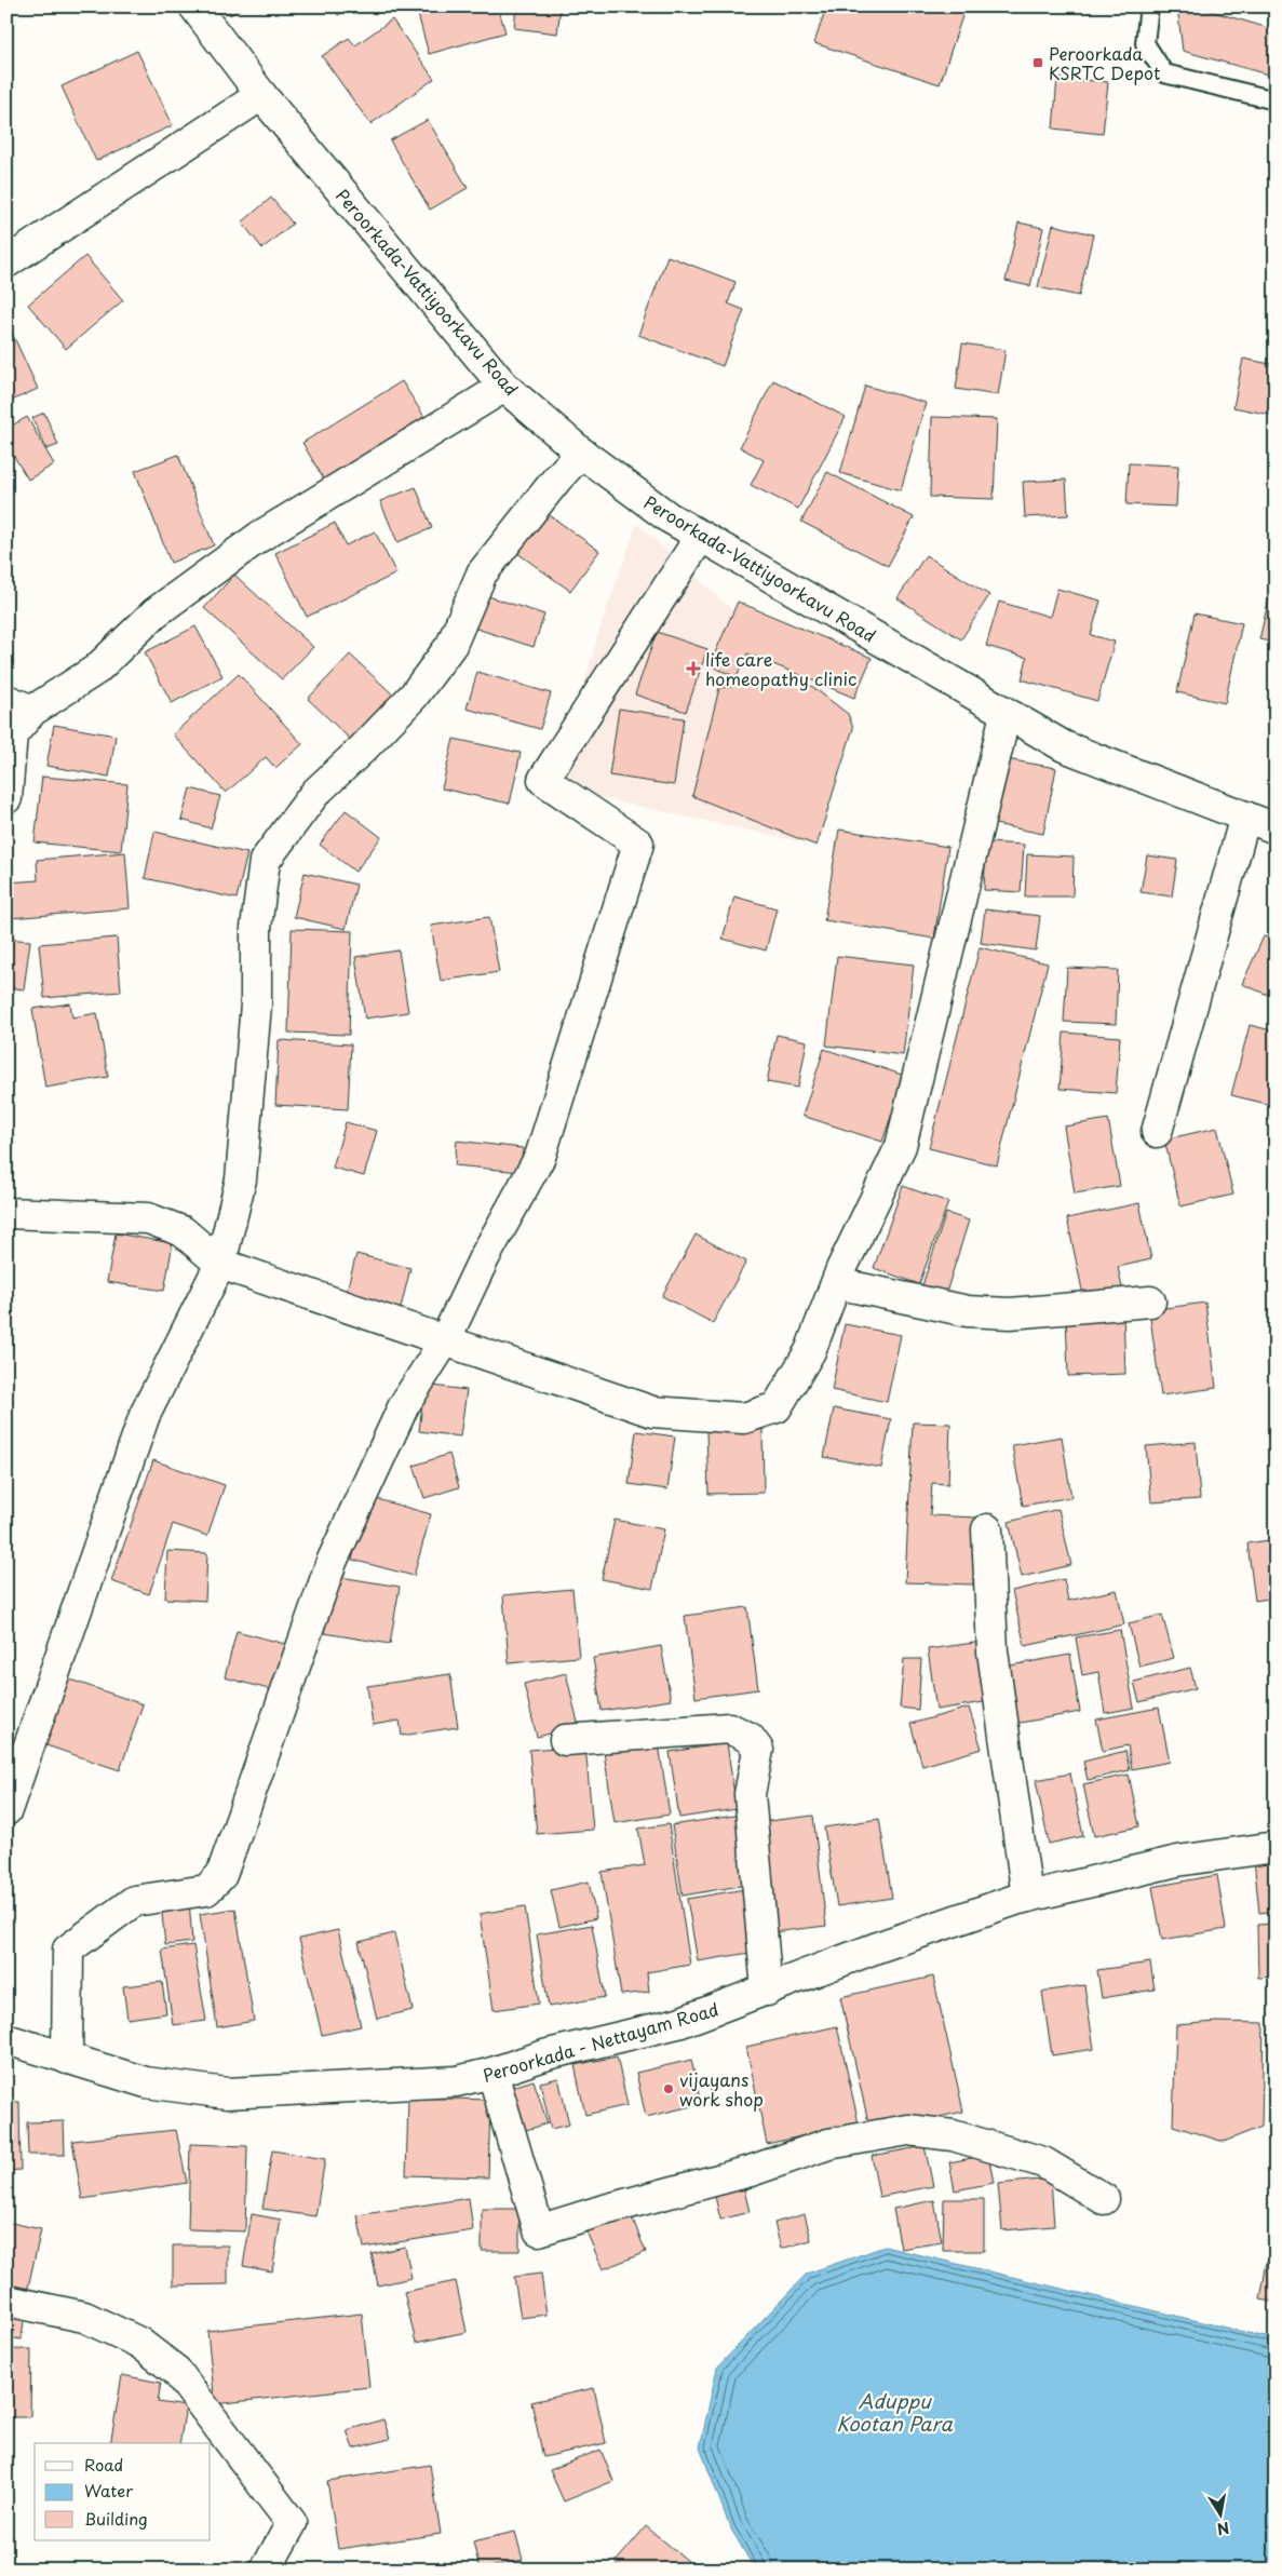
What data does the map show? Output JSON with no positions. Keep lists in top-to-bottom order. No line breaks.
{"streets":{"street":["Peroorkada-Vattiyoorkavu Road","Peroorkada - Nettayam Road"]},"water":["Aduppu Kootan Para"],"places":{"transit":["Peroorkada KSRTC Depot"],"health":["life care homeopathy clinic"],"other":["vijayans work shop"]},"legend":["Road","Water","Building"],"north":"bottom"}
